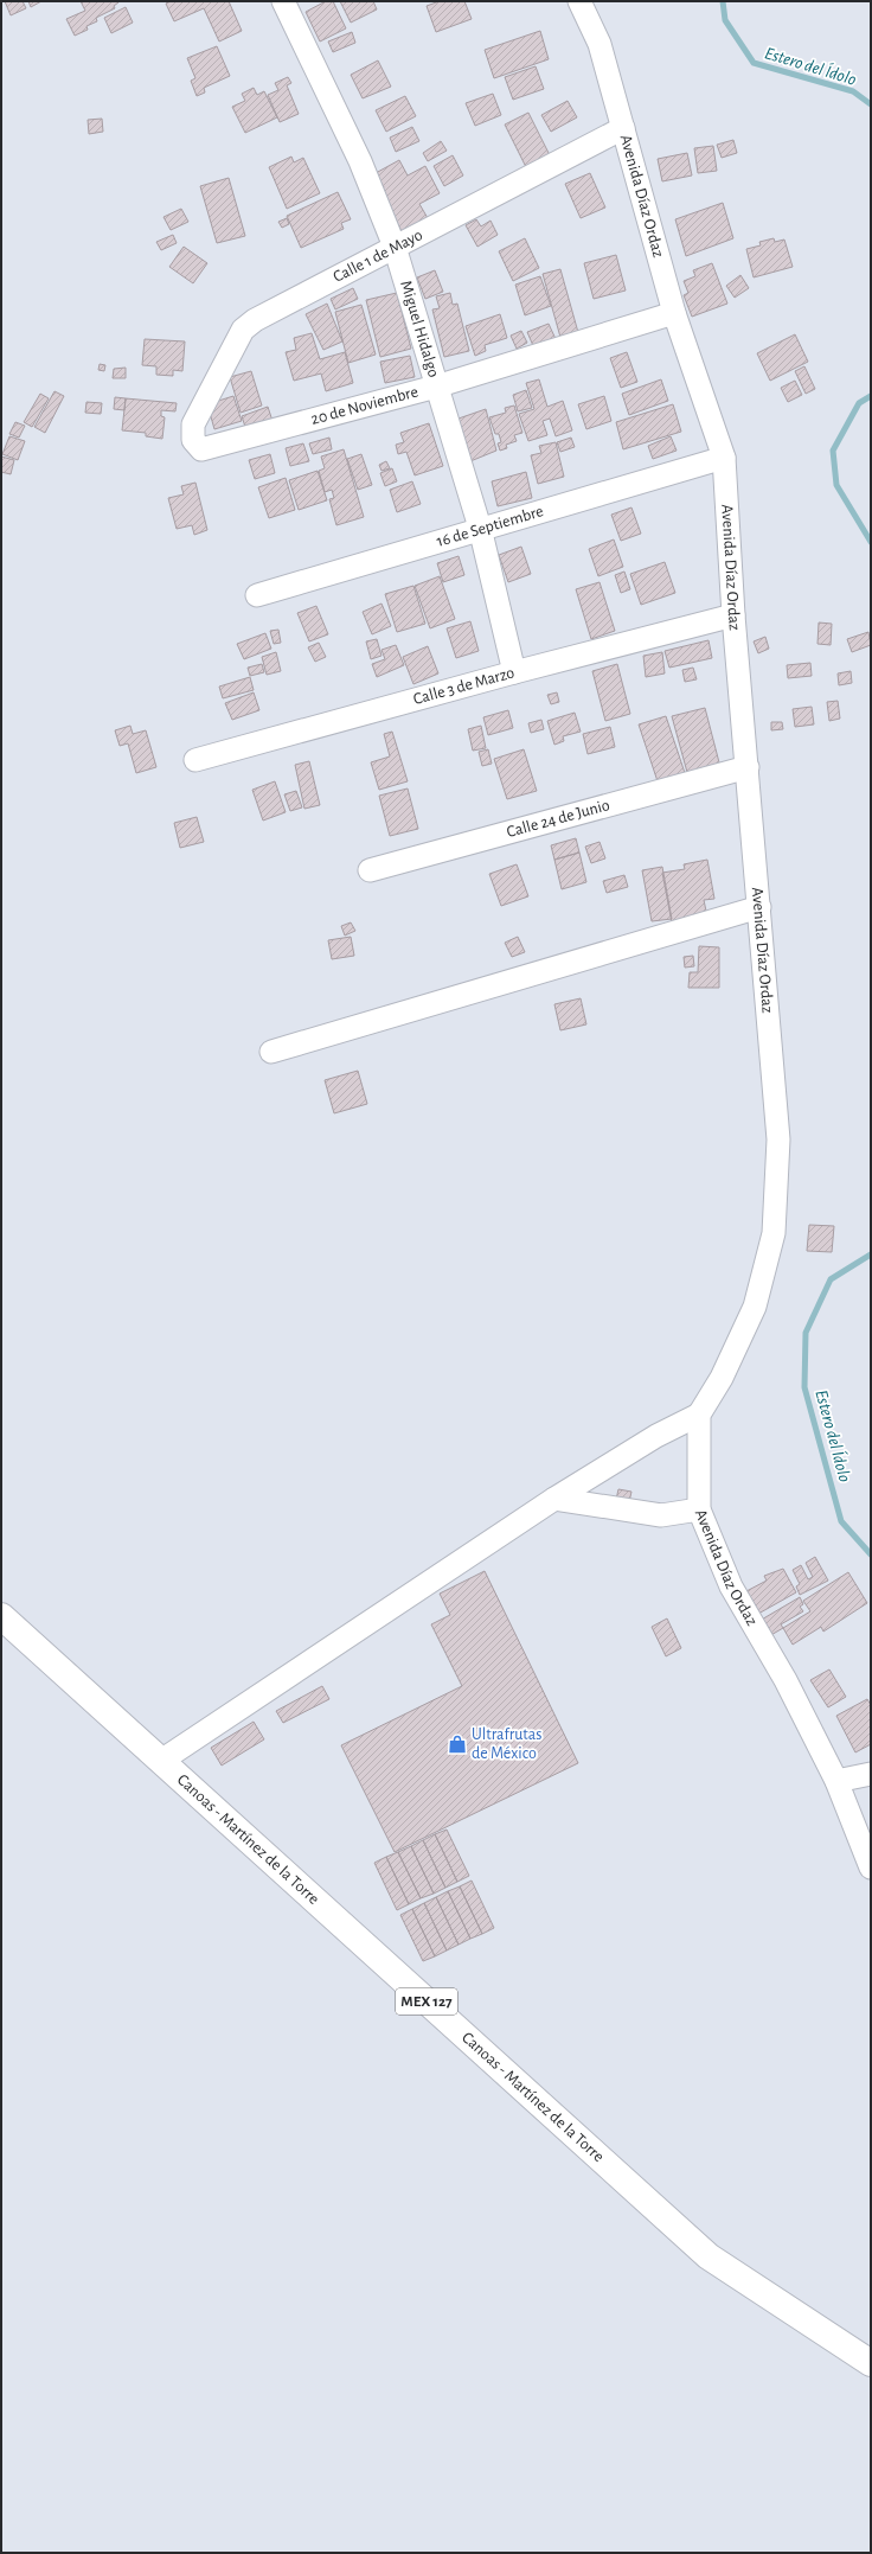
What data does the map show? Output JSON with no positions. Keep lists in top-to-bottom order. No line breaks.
{"streets":{"main road":["Canoas - Martínez de la Torre","MEX 127"],"street":["Avenida Díaz Ordaz","Calle 1 de Mayo","Miguel Hidalgo","20 de Noviembre","16 de Septiembre","Calle 3 de Marzo","Calle 24 de Junio"]},"crossings":[["Avenida Díaz Ordaz","Calle 1 de Mayo"],["Avenida Díaz Ordaz","20 de Noviembre"],["Avenida Díaz Ordaz","16 de Septiembre"],["Avenida Díaz Ordaz","Calle 3 de Marzo"],["Avenida Díaz Ordaz","Calle 24 de Junio"],["Calle 1 de Mayo","Miguel Hidalgo"],["Calle 1 de Mayo","20 de Noviembre"],["Miguel Hidalgo","20 de Noviembre"],["Miguel Hidalgo","16 de Septiembre"],["Miguel Hidalgo","Calle 3 de Marzo"]],"water":["Estero del Ídolo"],"places":{"shop":["Ultrafrutas de México"]}}
